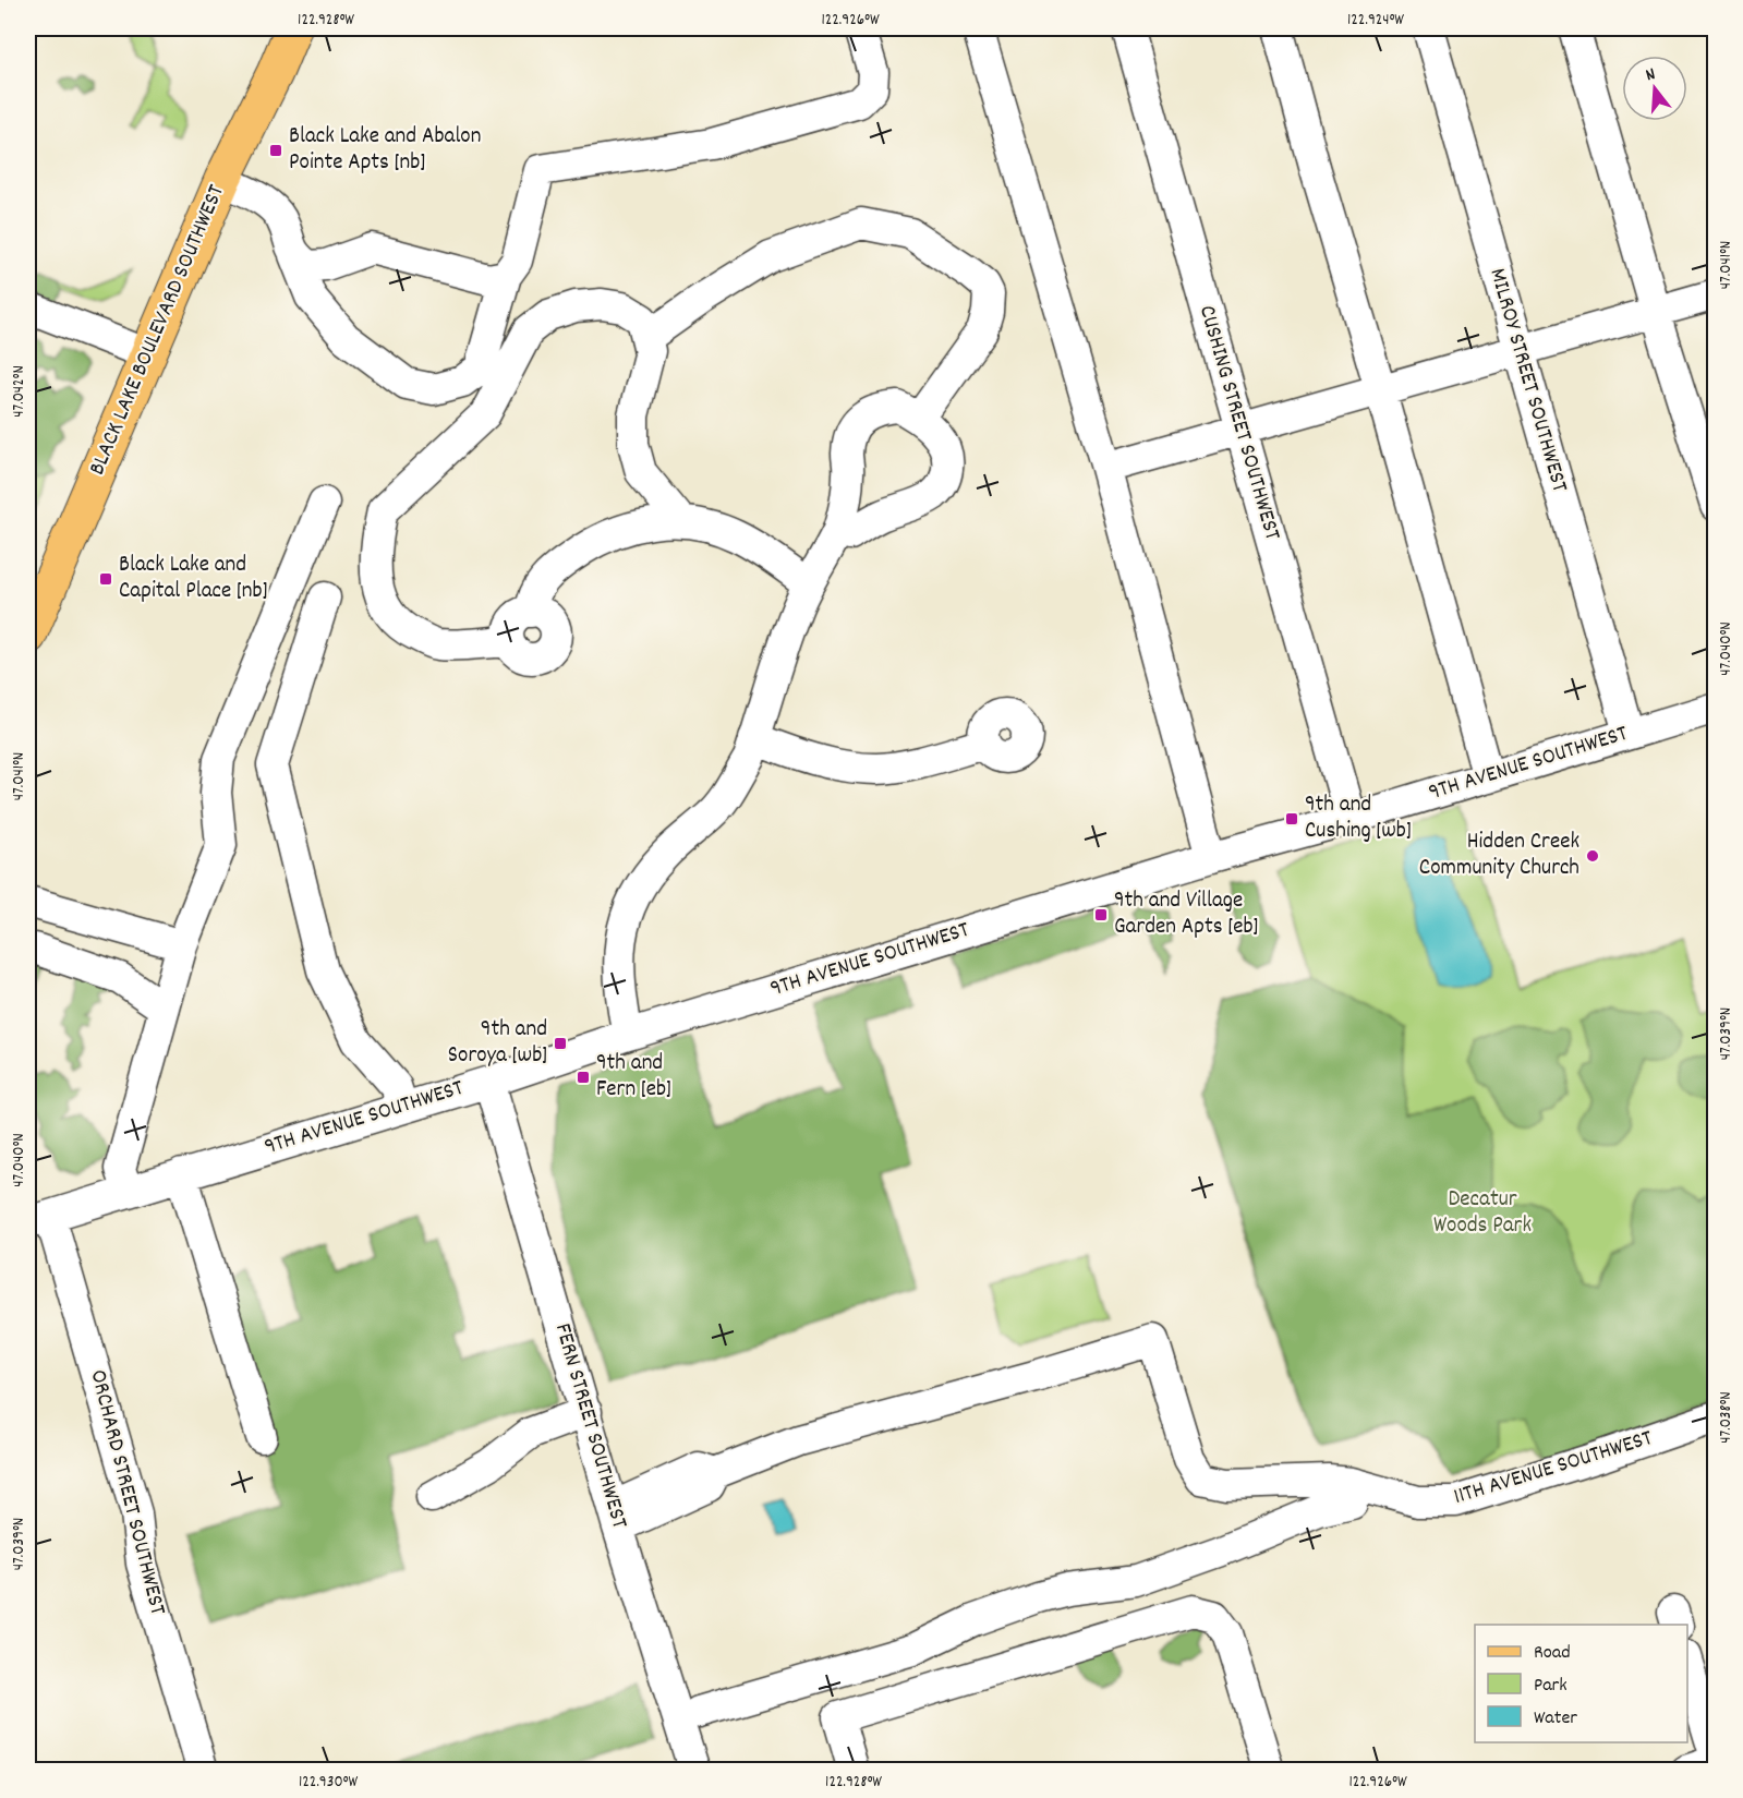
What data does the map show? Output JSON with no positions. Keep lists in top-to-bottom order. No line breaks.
{"streets":{"main road":["BLACK LAKE BOULEVARD SOUTHWEST"],"street":["MILROY STREET SOUTHWEST","CUSHING STREET SOUTHWEST","9TH AVENUE SOUTHWEST","FERN STREET SOUTHWEST","11TH AVENUE SOUTHWEST","ORCHARD STREET SOUTHWEST"]},"crossings":[["MILROY STREET SOUTHWEST","9TH AVENUE SOUTHWEST"],["CUSHING STREET SOUTHWEST","9TH AVENUE SOUTHWEST"],["9TH AVENUE SOUTHWEST","FERN STREET SOUTHWEST"],["9TH AVENUE SOUTHWEST","ORCHARD STREET SOUTHWEST"],["FERN STREET SOUTHWEST","11TH AVENUE SOUTHWEST"]],"parks":["Decatur Woods Park"],"places":{"transit":["Black Lake and Abalon Pointe Apts [nb]","Black Lake and Capital Place [nb]","9th and Cushing [wb]","9th and Village Garden Apts [eb]","9th and Soroya [wb]","9th and Fern [eb]"],"other":["Hidden Creek Community Church"]},"legend":["Road","Park","Water"],"north":"top","coordinates":["122.928°W","122.926°W","122.924°W","47.041°N","47.042°N","47.040°N","47.039°N","47.038°N","122.930°W"]}
